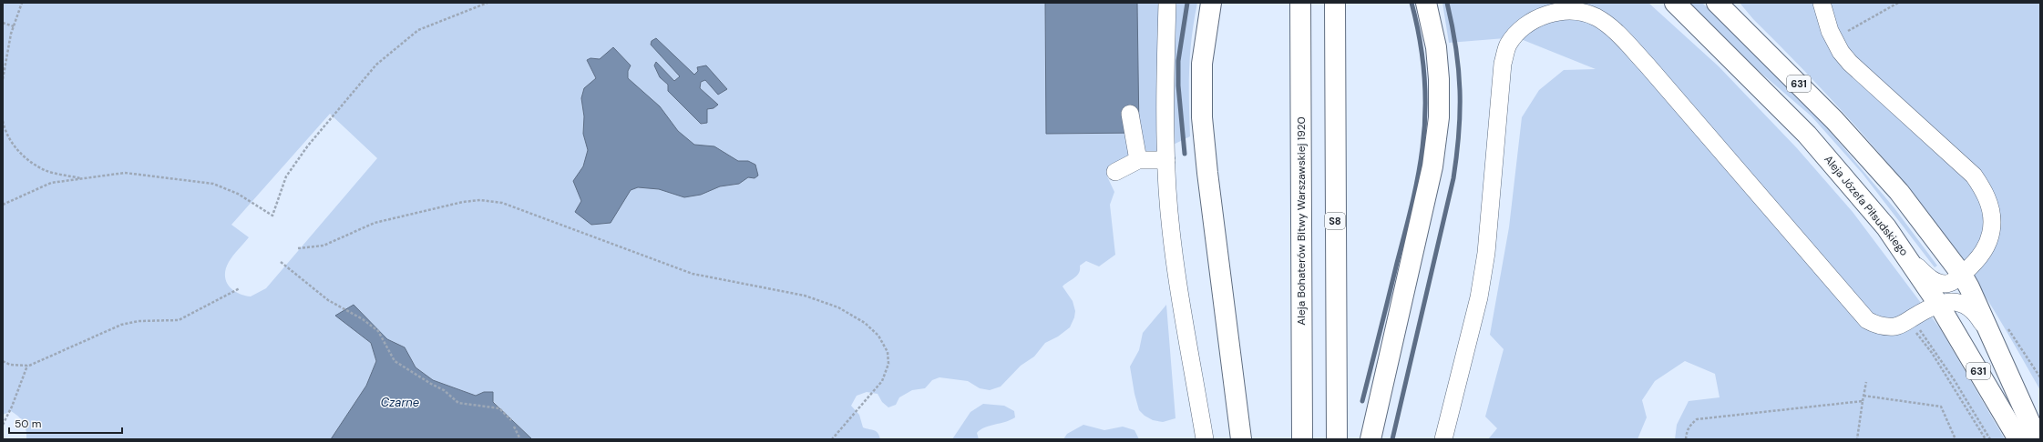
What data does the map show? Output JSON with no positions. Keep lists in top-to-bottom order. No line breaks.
{"streets":{"main road":["631","Aleja Józefa Piłsudskiego","Aleja Bohaterów Bitwy Warszawskiej 1920","S8"]},"water":["Czarne"],"scale_bar":"50 m"}
